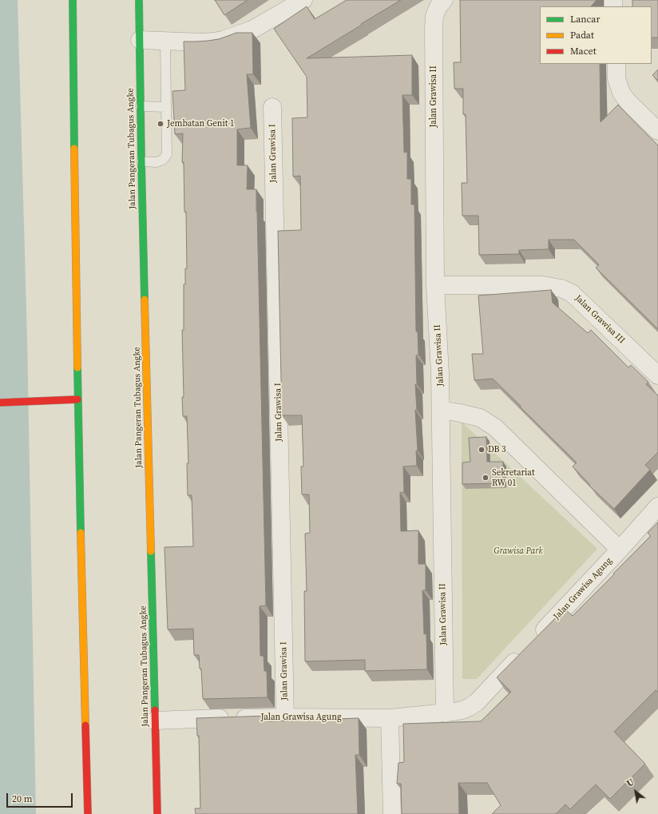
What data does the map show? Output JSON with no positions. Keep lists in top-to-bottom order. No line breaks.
{"streets":{"main road":["Jalan Pangeran Tubagus Angke"],"street":["Jalan Grawisa II","Jalan Grawisa I","Jalan Grawisa III","Jalan Grawisa Agung"]},"crossings":[["Jalan Grawisa II","Jalan Grawisa III"],["Jalan Grawisa II","Jalan Grawisa Agung"],["Jalan Pangeran Tubagus Angke","Jalan Grawisa Agung"],["Jalan Grawisa I","Jalan Grawisa Agung"]],"parks":["Grawisa Park"],"places":["Jembatan Genit 1","DB 3","Sekretariat RW 01"],"legend":["Lancar","Padat","Macet"],"scale_bar":"20 m","north":"top left"}
